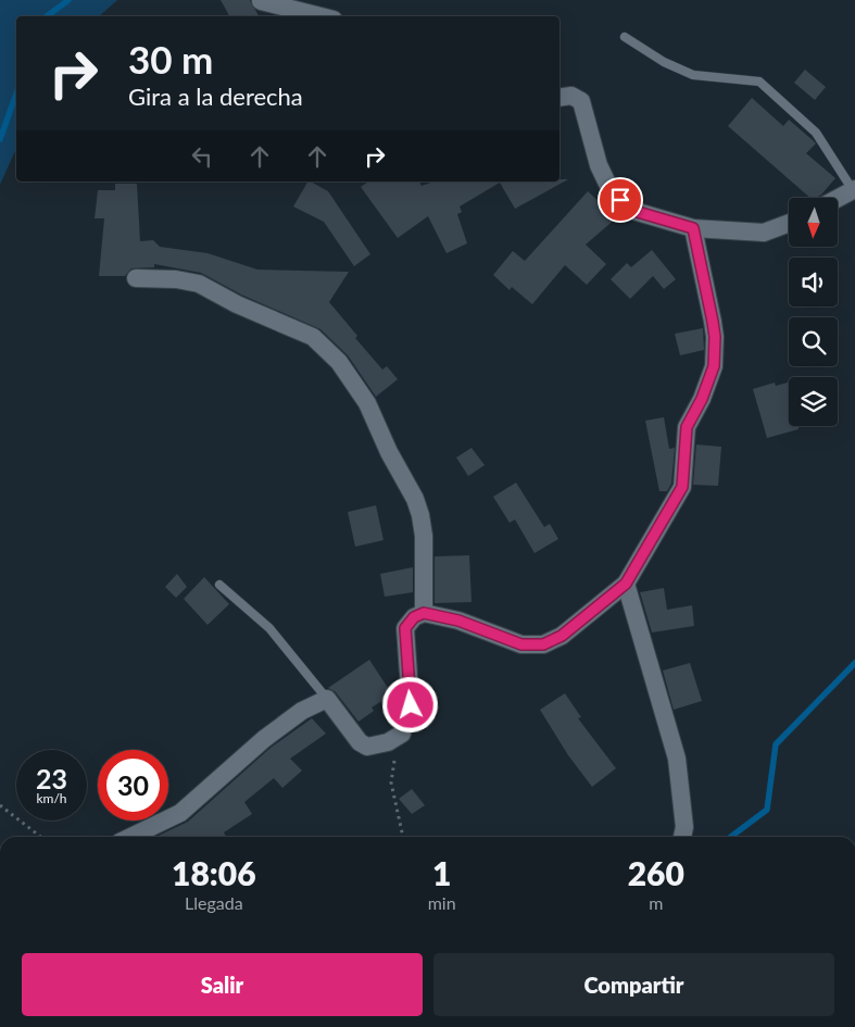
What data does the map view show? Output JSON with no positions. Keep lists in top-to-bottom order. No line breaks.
{"north":"bottom","page":{"turn":["30 m","Gira a la derecha"],"speed":"23 km/h","limit":"30","eta":["18:06","Llegada","1","min","260","m"],"buttons":["Salir","Compartir"]}}
